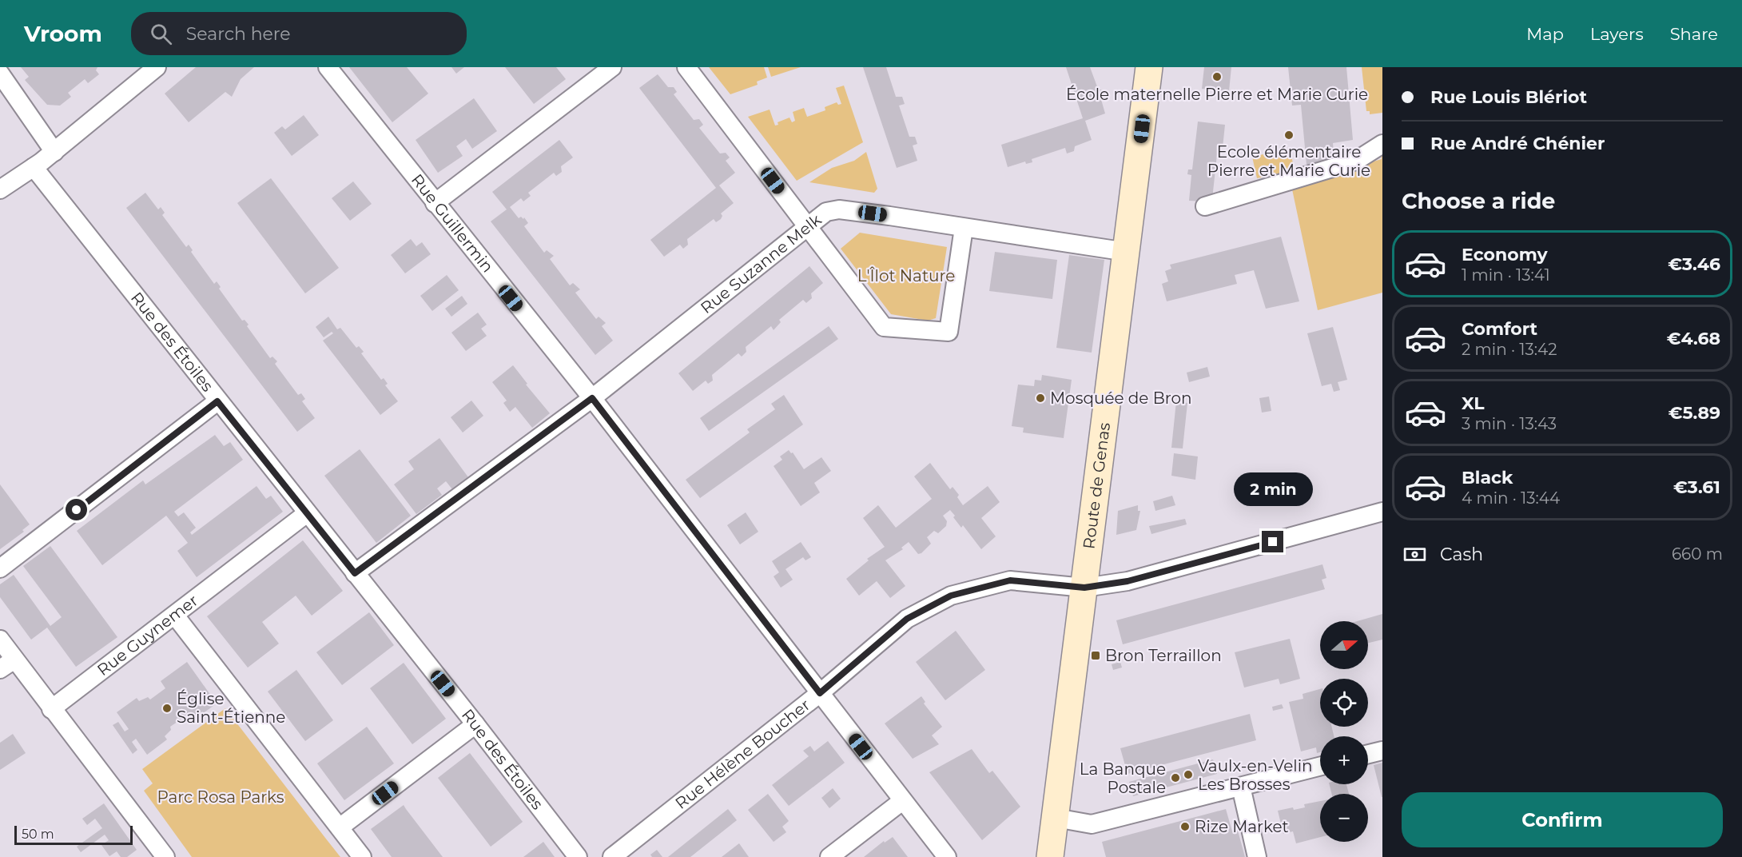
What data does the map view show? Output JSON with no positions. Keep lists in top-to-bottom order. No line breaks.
{"streets":{"main road":["Route de Genas"],"street":["Rue Guillermin","Rue Suzanne Melk","Rue des Étoiles","Rue Guynemer","Rue Hélène Boucher"]},"crossings":[["Rue Guillermin","Rue Suzanne Melk"],["Rue Guillermin","Rue Hélène Boucher"],["Rue Suzanne Melk","Route de Genas"],["Rue des Étoiles","Rue Guynemer"],["Route de Genas","Rue Hélène Boucher"]],"parks":["L'Îlot Nature","Parc Rosa Parks"],"places":{"other":["École maternelle Pierre et Marie Curie","Ecole élémentaire Pierre et Marie Curie","Mosquée de Bron","Église Saint-Étienne","Vaulx-en-Velin Les Brosses","La Banque Postale","Rize Market"],"transit":["Bron Terraillon"]},"scale_bar":"50 m","north":"right","page":{"header":"Vroom","search":"Search here","nav":["Map","Layers","Share"],"banner":["Rue Louis Blériot","Rue André Chénier"],"heading":"Choose a ride","list":[{"name":"Economy","note":"1 min · 13:41","value":"€3.46"},{"name":"Comfort","note":"2 min · 13:42","value":"€4.68"},{"name":"XL","note":"3 min · 13:43","value":"€5.89"},{"name":"Black","note":"4 min · 13:44","value":"€3.61"}],"bubble":"2 min","pay":["Cash","660 m"],"map_buttons":["+","−"],"buttons":"Confirm","scale":"50 m"}}
